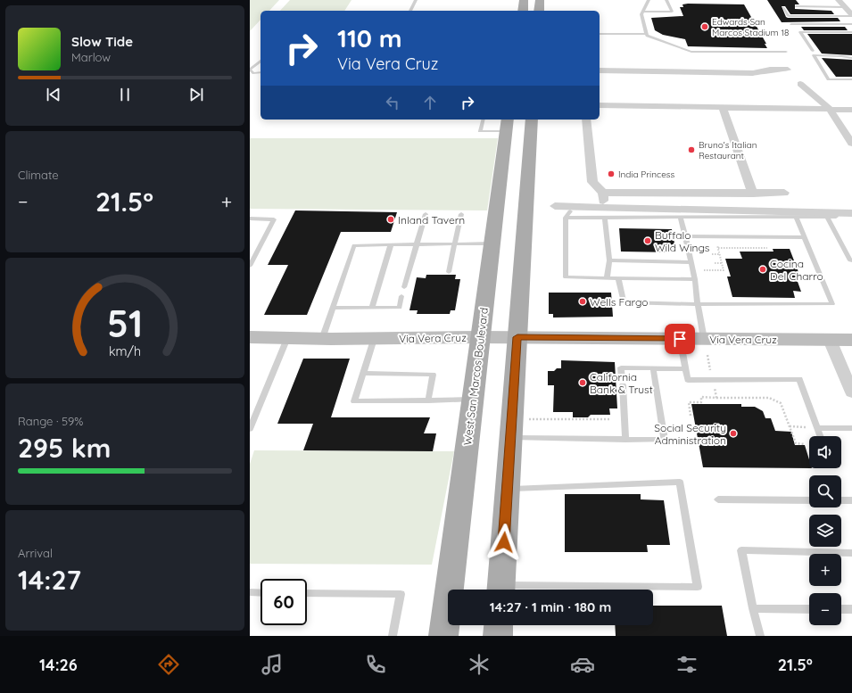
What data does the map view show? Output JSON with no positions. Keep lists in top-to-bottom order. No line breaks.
{"streets":{"main road":["Via Vera Cruz","West San Marcos Boulevard"]},"crossings":[["Via Vera Cruz","West San Marcos Boulevard"]],"places":["Edwards San Marcos Stadium 18","Bruno's Italian Restaurant","India Princess","Inland Tavern","Buffalo Wild Wings","Cocina Del Charro","Wells Fargo","California Bank & Trust","Social Security Administration"],"page":{"turn":["110 m","Via Vera Cruz"],"song":["Slow Tide","Marlow"],"tile":["Climate",["Range · 59%","295 km"],["Arrival","14:27"]],"heat":["−","21.5°","+"],"map_buttons":["+","−"],"limit":"60","trip":"14:27 · 1 min · 180 m","tabs":["14:26","21.5°"],"gauge":["51","km/h"]}}
